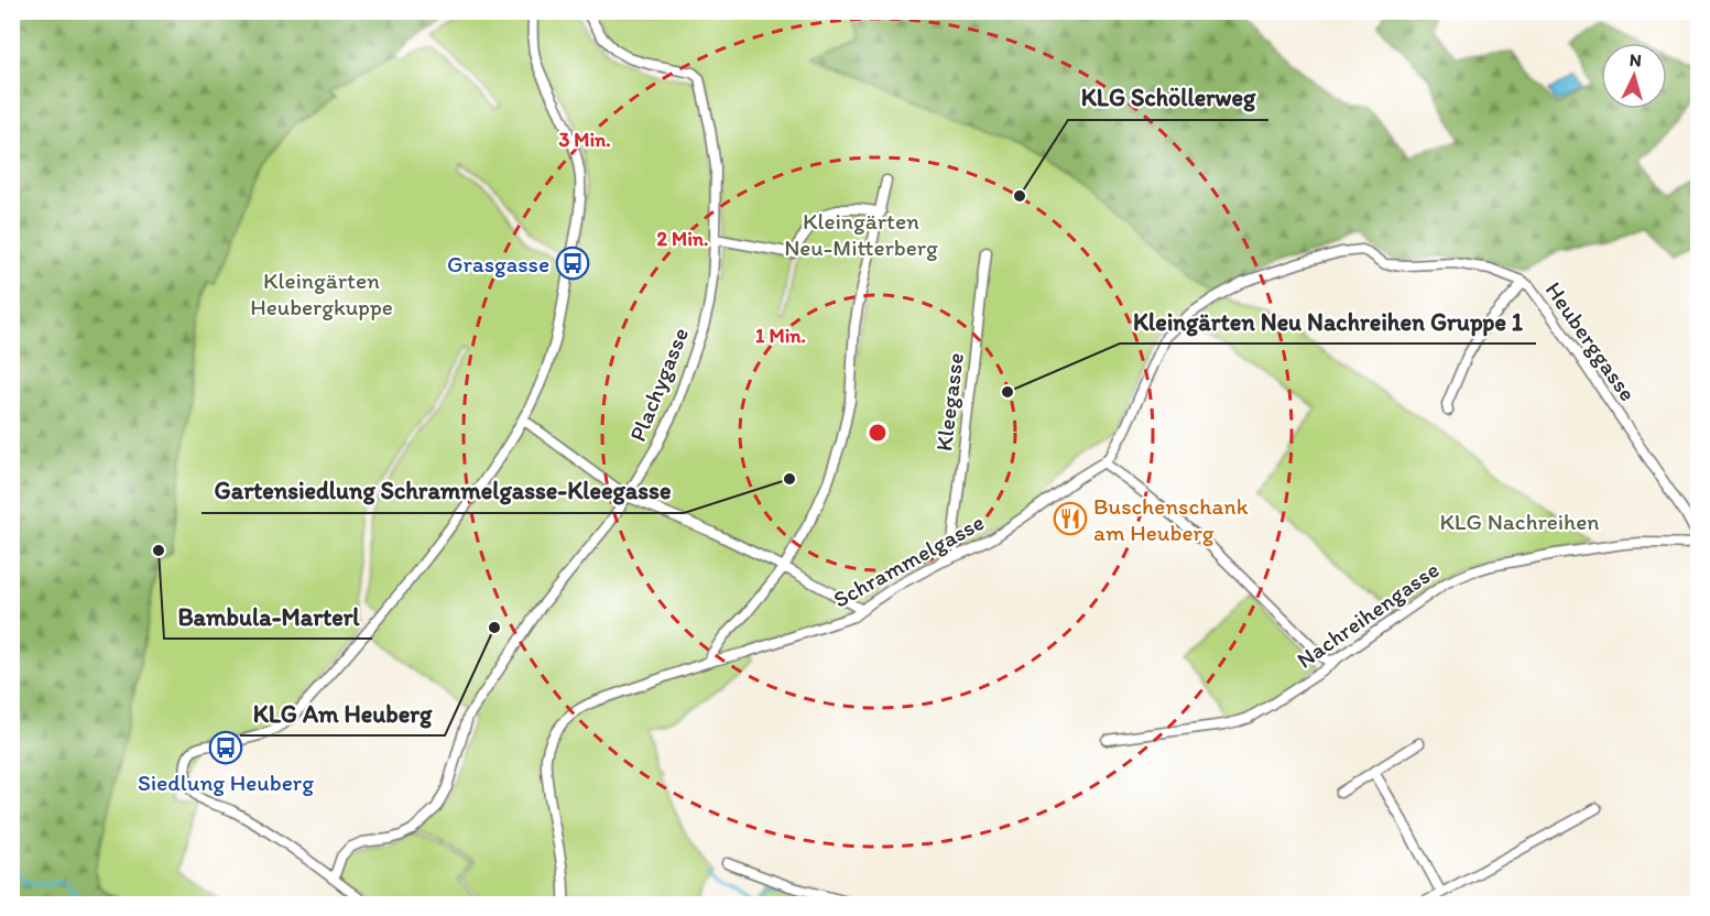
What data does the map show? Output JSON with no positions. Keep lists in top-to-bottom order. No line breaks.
{"streets":{"street":["Heuberggasse","Plachygasse","Kleegasse","Schrammelgasse","Nachreihengasse"]},"crossings":[["Heuberggasse","Schrammelgasse"],["Kleegasse","Schrammelgasse"]],"parks":["Kleingärten Neu-Mitterberg","Kleingärten Heubergkuppe","KLG Nachreihen"],"places":{"other":["KLG Schöllerweg","Kleingärten Neu Nachreihen Gruppe 1","Gartensiedlung Schrammelgasse-Kleegasse","Bambula-Marterl","KLG Am Heuberg"],"bus stop":["Grasgasse","Siedlung Heuberg"],"restaurant":["Buschenschank am Heuberg"]},"north":"top","rings":["3 Min.","2 Min.","1 Min."]}
